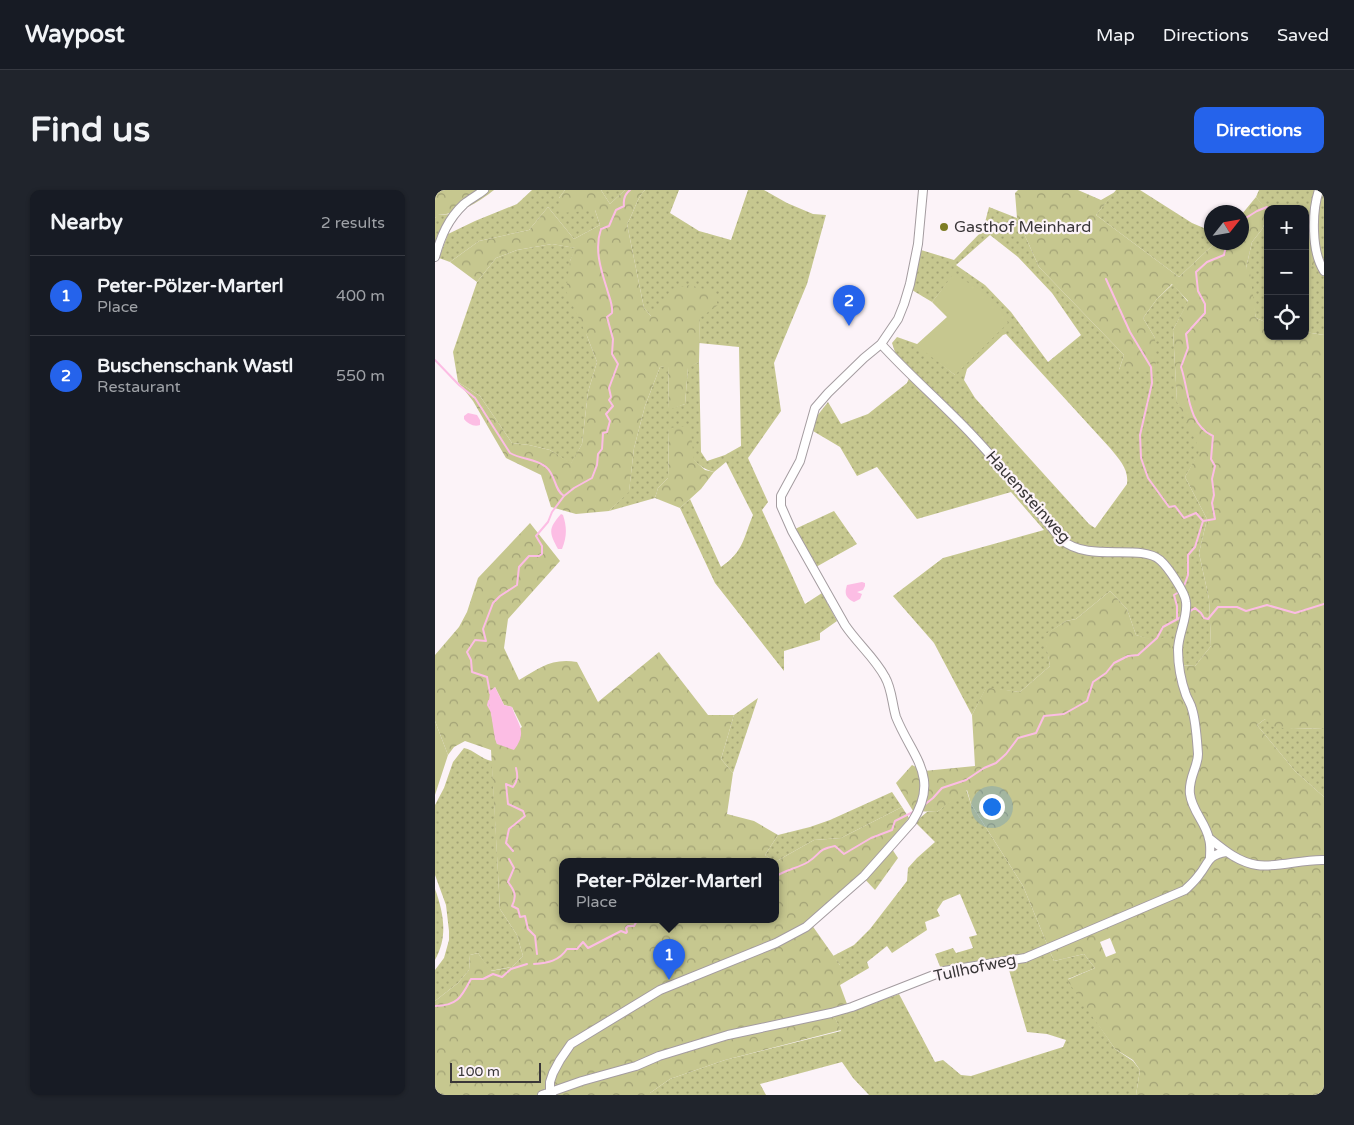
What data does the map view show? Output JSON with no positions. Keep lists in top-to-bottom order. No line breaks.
{"streets":{"street":["Hauensteinweg","Tullhofweg"]},"crossings":[["Hauensteinweg","Tullhofweg"]],"places":["Gasthof Meinhard"],"scale_bar":"100 m","north":"top right","page":{"header":"Waypost","nav":["Map","Directions","Saved"],"buttons":"Directions","title":"Find us","heading":["Nearby","2 results"],"map_buttons":["+","−"],"list":[{"mark":"1","name":"Peter-Pölzer-Marterl","note":"Place","value":"400 m"},{"mark":"2","name":"Buschenschank Wastl","note":"Restaurant","value":"550 m"}],"pins":["2","1"],"popup":["Peter-Pölzer-Marterl","Place"],"scale":"100 m"}}
